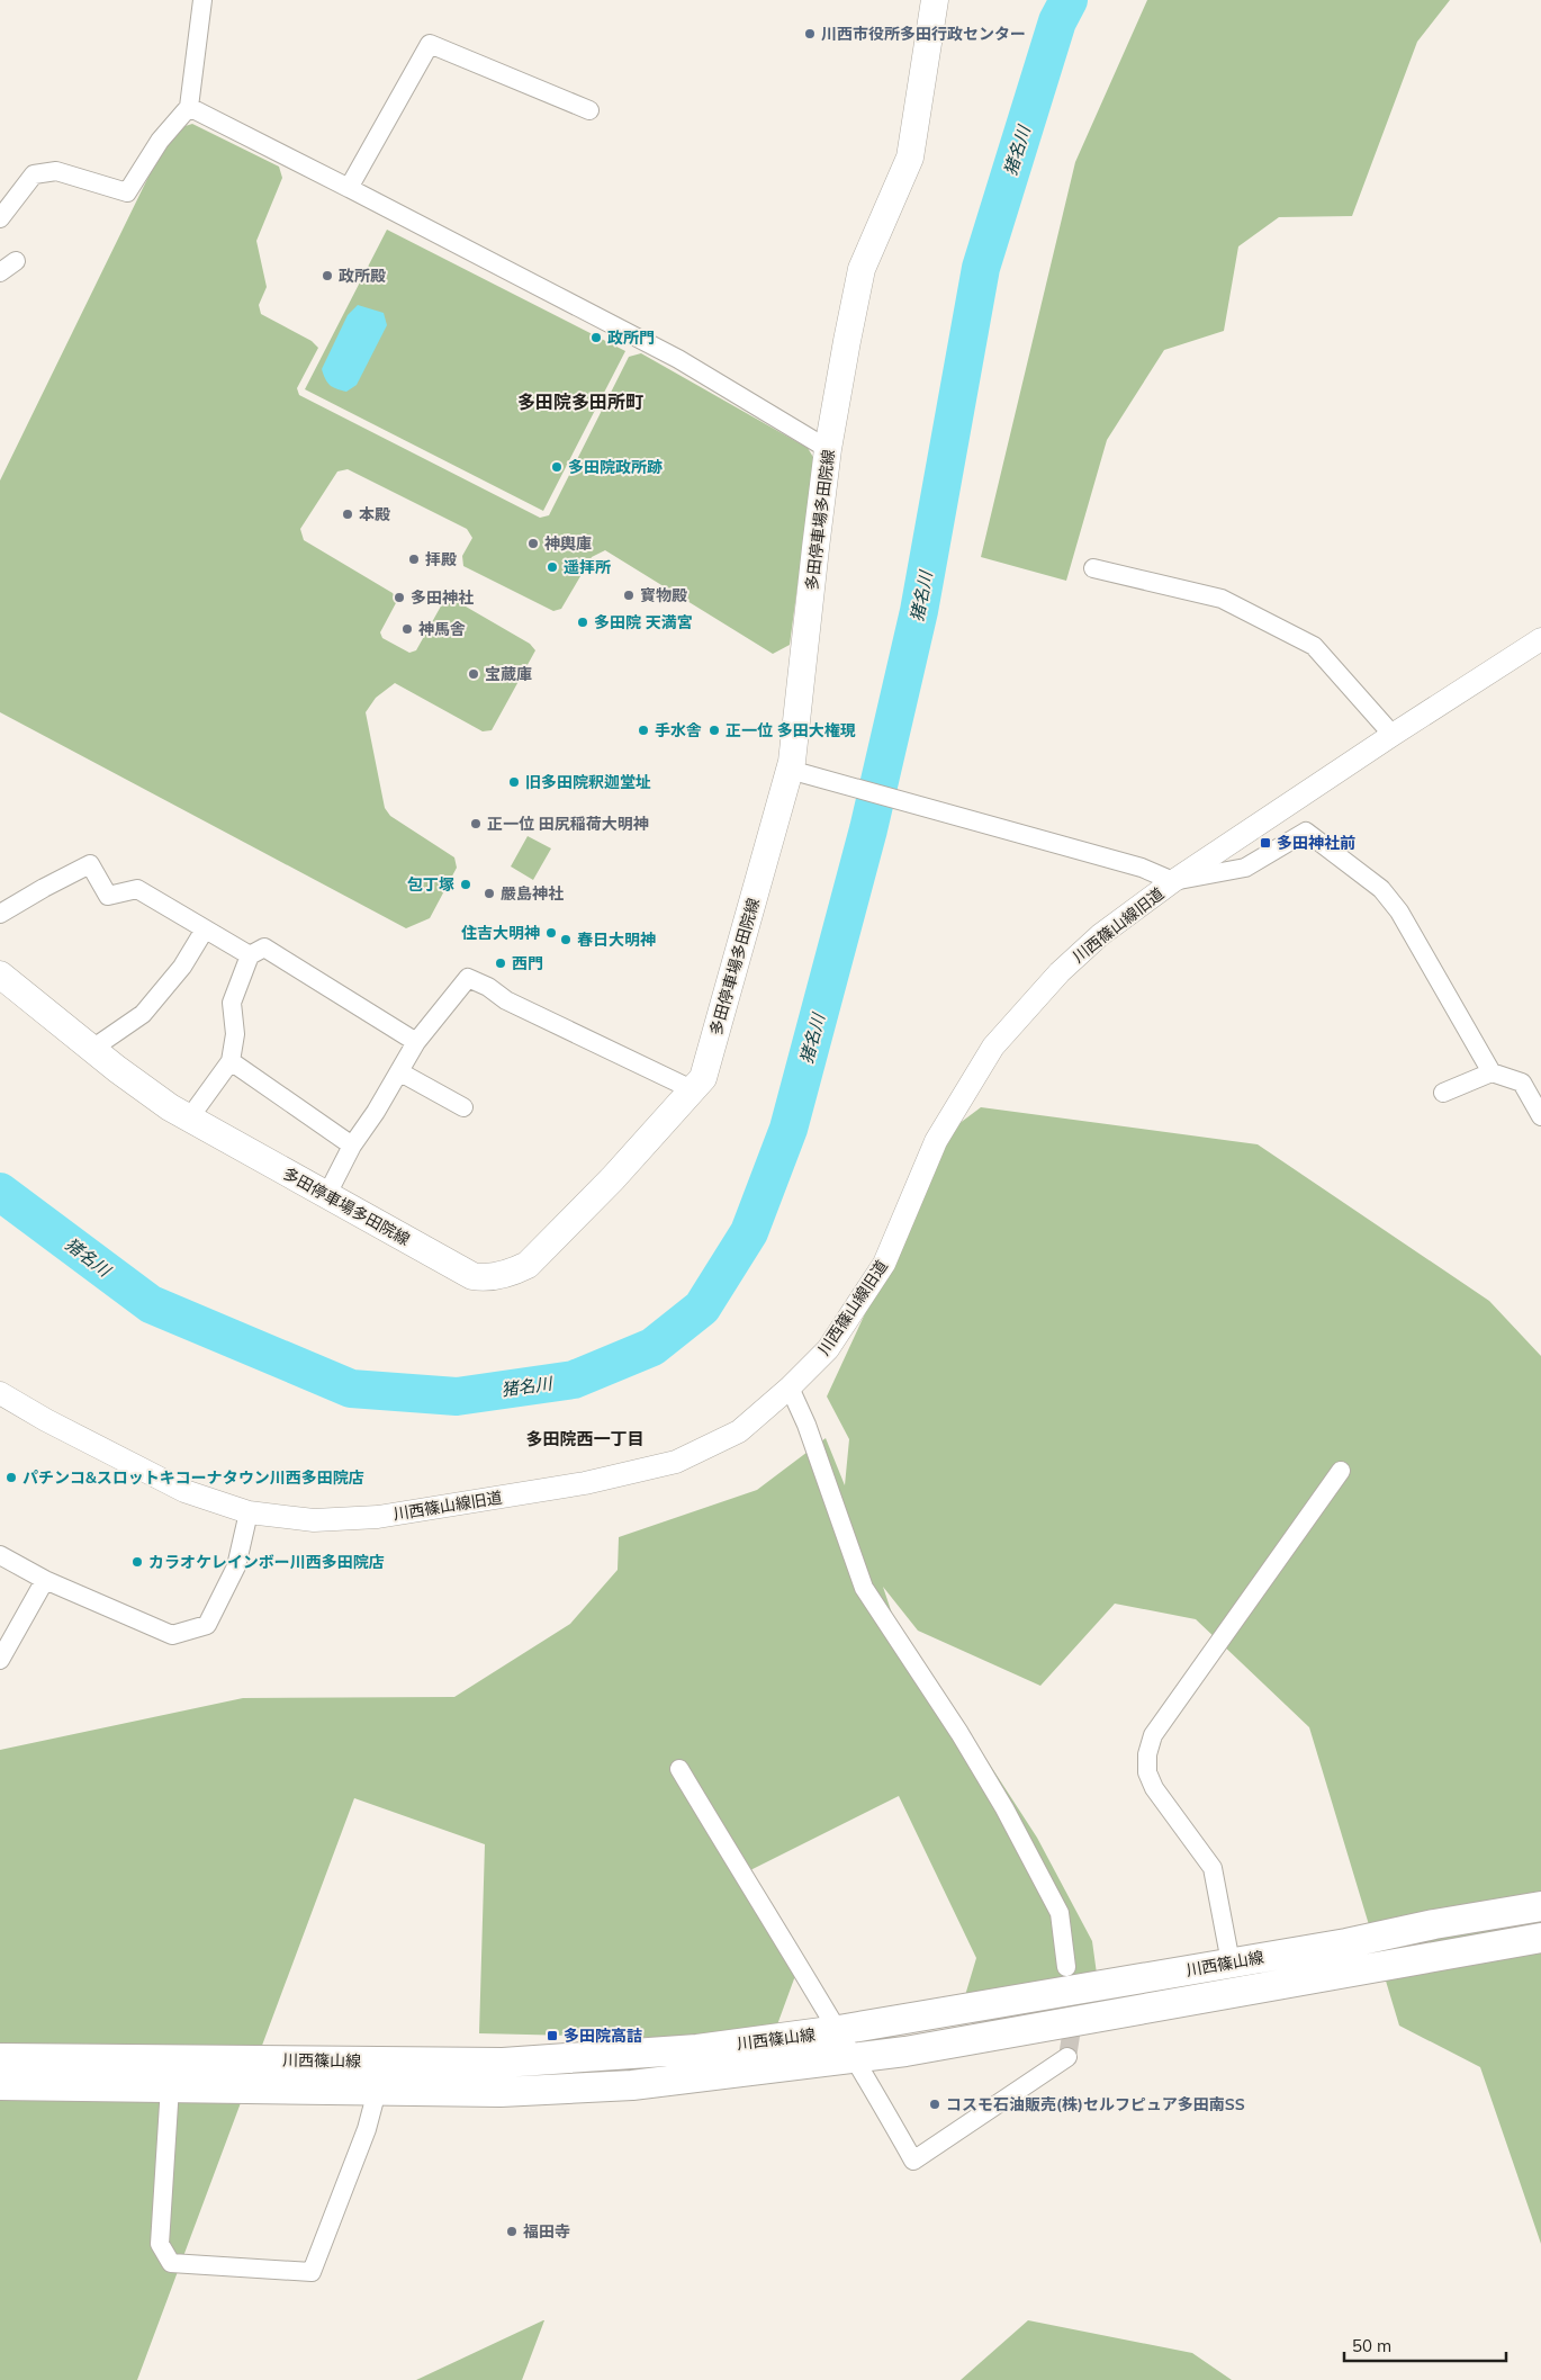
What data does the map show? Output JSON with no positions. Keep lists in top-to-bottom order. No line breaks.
{"streets":{"main road":["多田停車場多田院線","川西篠山線"],"street":["川西篠山線旧道"]},"districts":["多田院多田所町","多田院西一丁目"],"water":["猪名川"],"places":{"other":["川西市役所多田行政センター","政所殿","政所門","多田院政所跡","本殿","神輿庫","拝殿","遥拝所","寳物殿","多田神社","多田院 天満宮","神馬舎","宝蔵庫","手水舎","正一位 多田大権現","旧多田院釈迦堂址","正一位 田尻稲荷大明神","包丁塚","嚴島神社","住吉大明神","春日大明神","西門","パチンコ&スロットキコーナタウン川西多田院店","カラオケレインボー川西多田院店","コスモ石油販売(株)セルフピュア多田南SS","福田寺"],"transit":["多田神社前","多田院高詰"]},"scale_bar":"50 m"}
